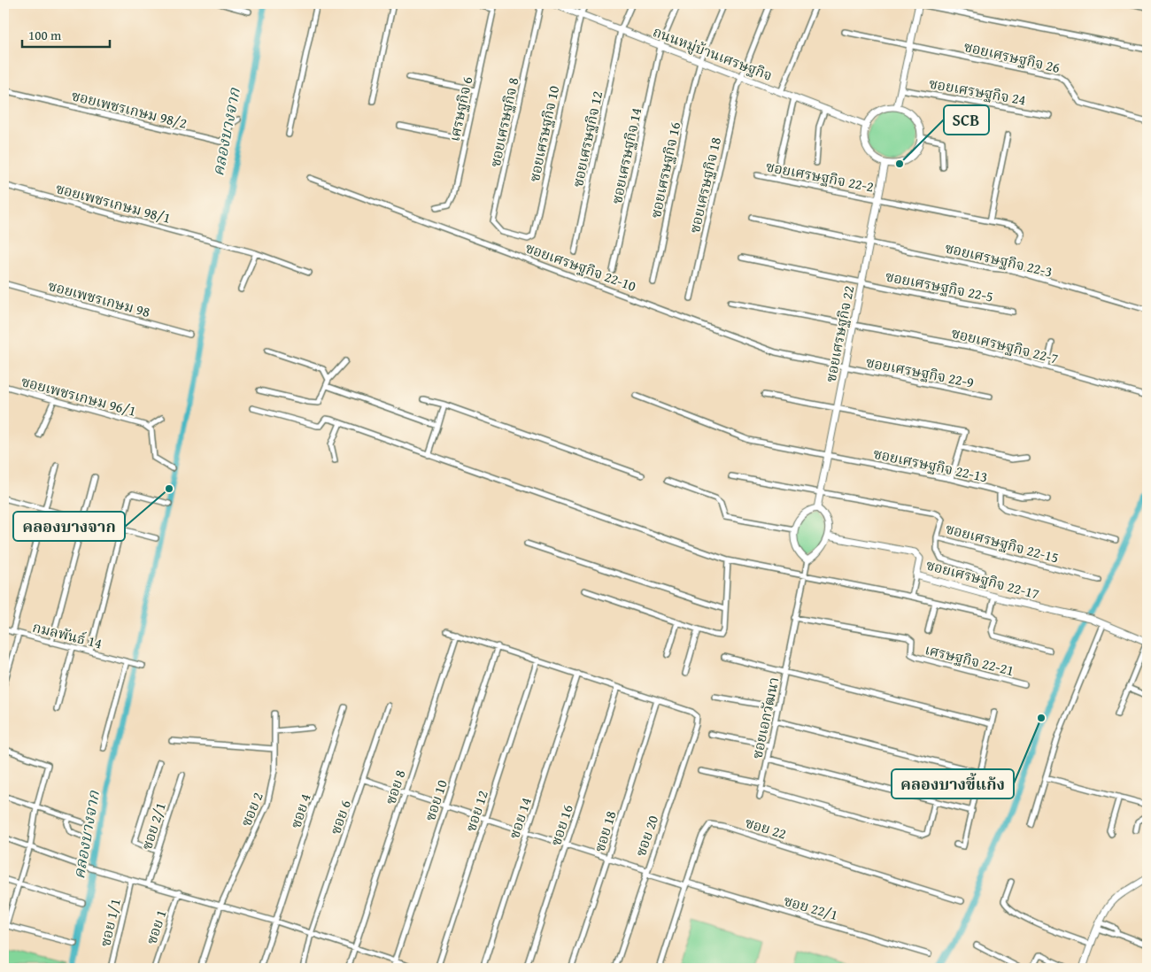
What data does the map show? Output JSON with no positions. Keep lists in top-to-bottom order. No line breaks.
{"streets":{"street":["ถนนหมู่บ้านเศรษฐกิจ","ซอยเศรษฐกิจ 26","ซอยเศรษฐกิจ 24","ซอยเพชรเกษม 98/2","เศรษฐกิจ 6","ซอยเศรษฐกิจ 8","ซอยเศรษฐกิจ 10","ซอยเศรษฐกิจ 12","ซอยเศรษฐกิจ 14","ซอยเศรษฐกิจ 16","ซอยเศรษฐกิจ 22-2","ซอยเศรษฐกิจ 18","ซอยเพชรเกษม 98/1","ซอยเศรษฐกิจ 22-3","ซอยเศรษฐกิจ 22-10","ซอยเศรษฐกิจ 22-5","ซอยเพชรเกษม 98","ซอยเศรษฐกิจ 22","ซอยเศรษฐกิจ 22-7","ซอยเศรษฐกิจ 22-9","ซอยเพชรเกษม 96/1","ซอยเศรษฐกิจ 22-13","ซอยเศรษฐกิจ 22-15","ซอยเศรษฐกิจ 22-17","กมลพันธ์ 14","เศรษฐกิจ 22-21","ซอยเอกวัฒนา","ซอย 8","ซอย 10","ซอย 2","ซอย 4","ซอย 12","ซอย 6","ซอย 14","ซอย 16","ซอย 2/1","ซอย 22","ซอย 18","ซอย 20","ซอย 22/1","ซอย 1/1","ซอย 1"]},"crossings":[["ถนนหมู่บ้านเศรษฐกิจ","ซอยเศรษฐกิจ 10"],["ถนนหมู่บ้านเศรษฐกิจ","ซอยเศรษฐกิจ 12"],["ถนนหมู่บ้านเศรษฐกิจ","ซอยเศรษฐกิจ 14"],["ถนนหมู่บ้านเศรษฐกิจ","ซอยเศรษฐกิจ 16"],["ถนนหมู่บ้านเศรษฐกิจ","ซอยเศรษฐกิจ 18"],["ถนนหมู่บ้านเศรษฐกิจ","ซอยเศรษฐกิจ 22"],["ซอยเศรษฐกิจ 8","ซอยเศรษฐกิจ 10"],["ซอยเศรษฐกิจ 22-2","ซอยเศรษฐกิจ 22"],["ซอยเศรษฐกิจ 22-3","ซอยเศรษฐกิจ 22"],["ซอยเศรษฐกิจ 22-10","ซอยเศรษฐกิจ 22"],["ซอยเศรษฐกิจ 22-10","ซอยเศรษฐกิจ 22-9"],["ซอยเศรษฐกิจ 22-5","ซอยเศรษฐกิจ 22"],["ซอยเศรษฐกิจ 22","ซอยเศรษฐกิจ 22-7"],["ซอยเศรษฐกิจ 22","ซอยเศรษฐกิจ 22-9"],["ซอยเศรษฐกิจ 22","ซอยเศรษฐกิจ 22-13"],["ซอยเศรษฐกิจ 22","ซอยเศรษฐกิจ 22-15"],["ซอยเศรษฐกิจ 22","ซอยเศรษฐกิจ 22-17"],["เศรษฐกิจ 22-21","ซอยเอกวัฒนา"],["ซอย 8","ซอย 22/1"],["ซอย 10","ซอย 22/1"],["ซอย 12","ซอย 22/1"],["ซอย 6","ซอย 22/1"],["ซอย 14","ซอย 22/1"],["ซอย 16","ซอย 22/1"],["ซอย 22","ซอย 22/1"],["ซอย 18","ซอย 20"],["ซอย 18","ซอย 22/1"],["ซอย 20","ซอย 22/1"]],"water":["คลองบางจาก"],"places":["SCB","คลองบางจาก","คลองบางขี้แก้ง"],"scale_bar":"100 m"}
